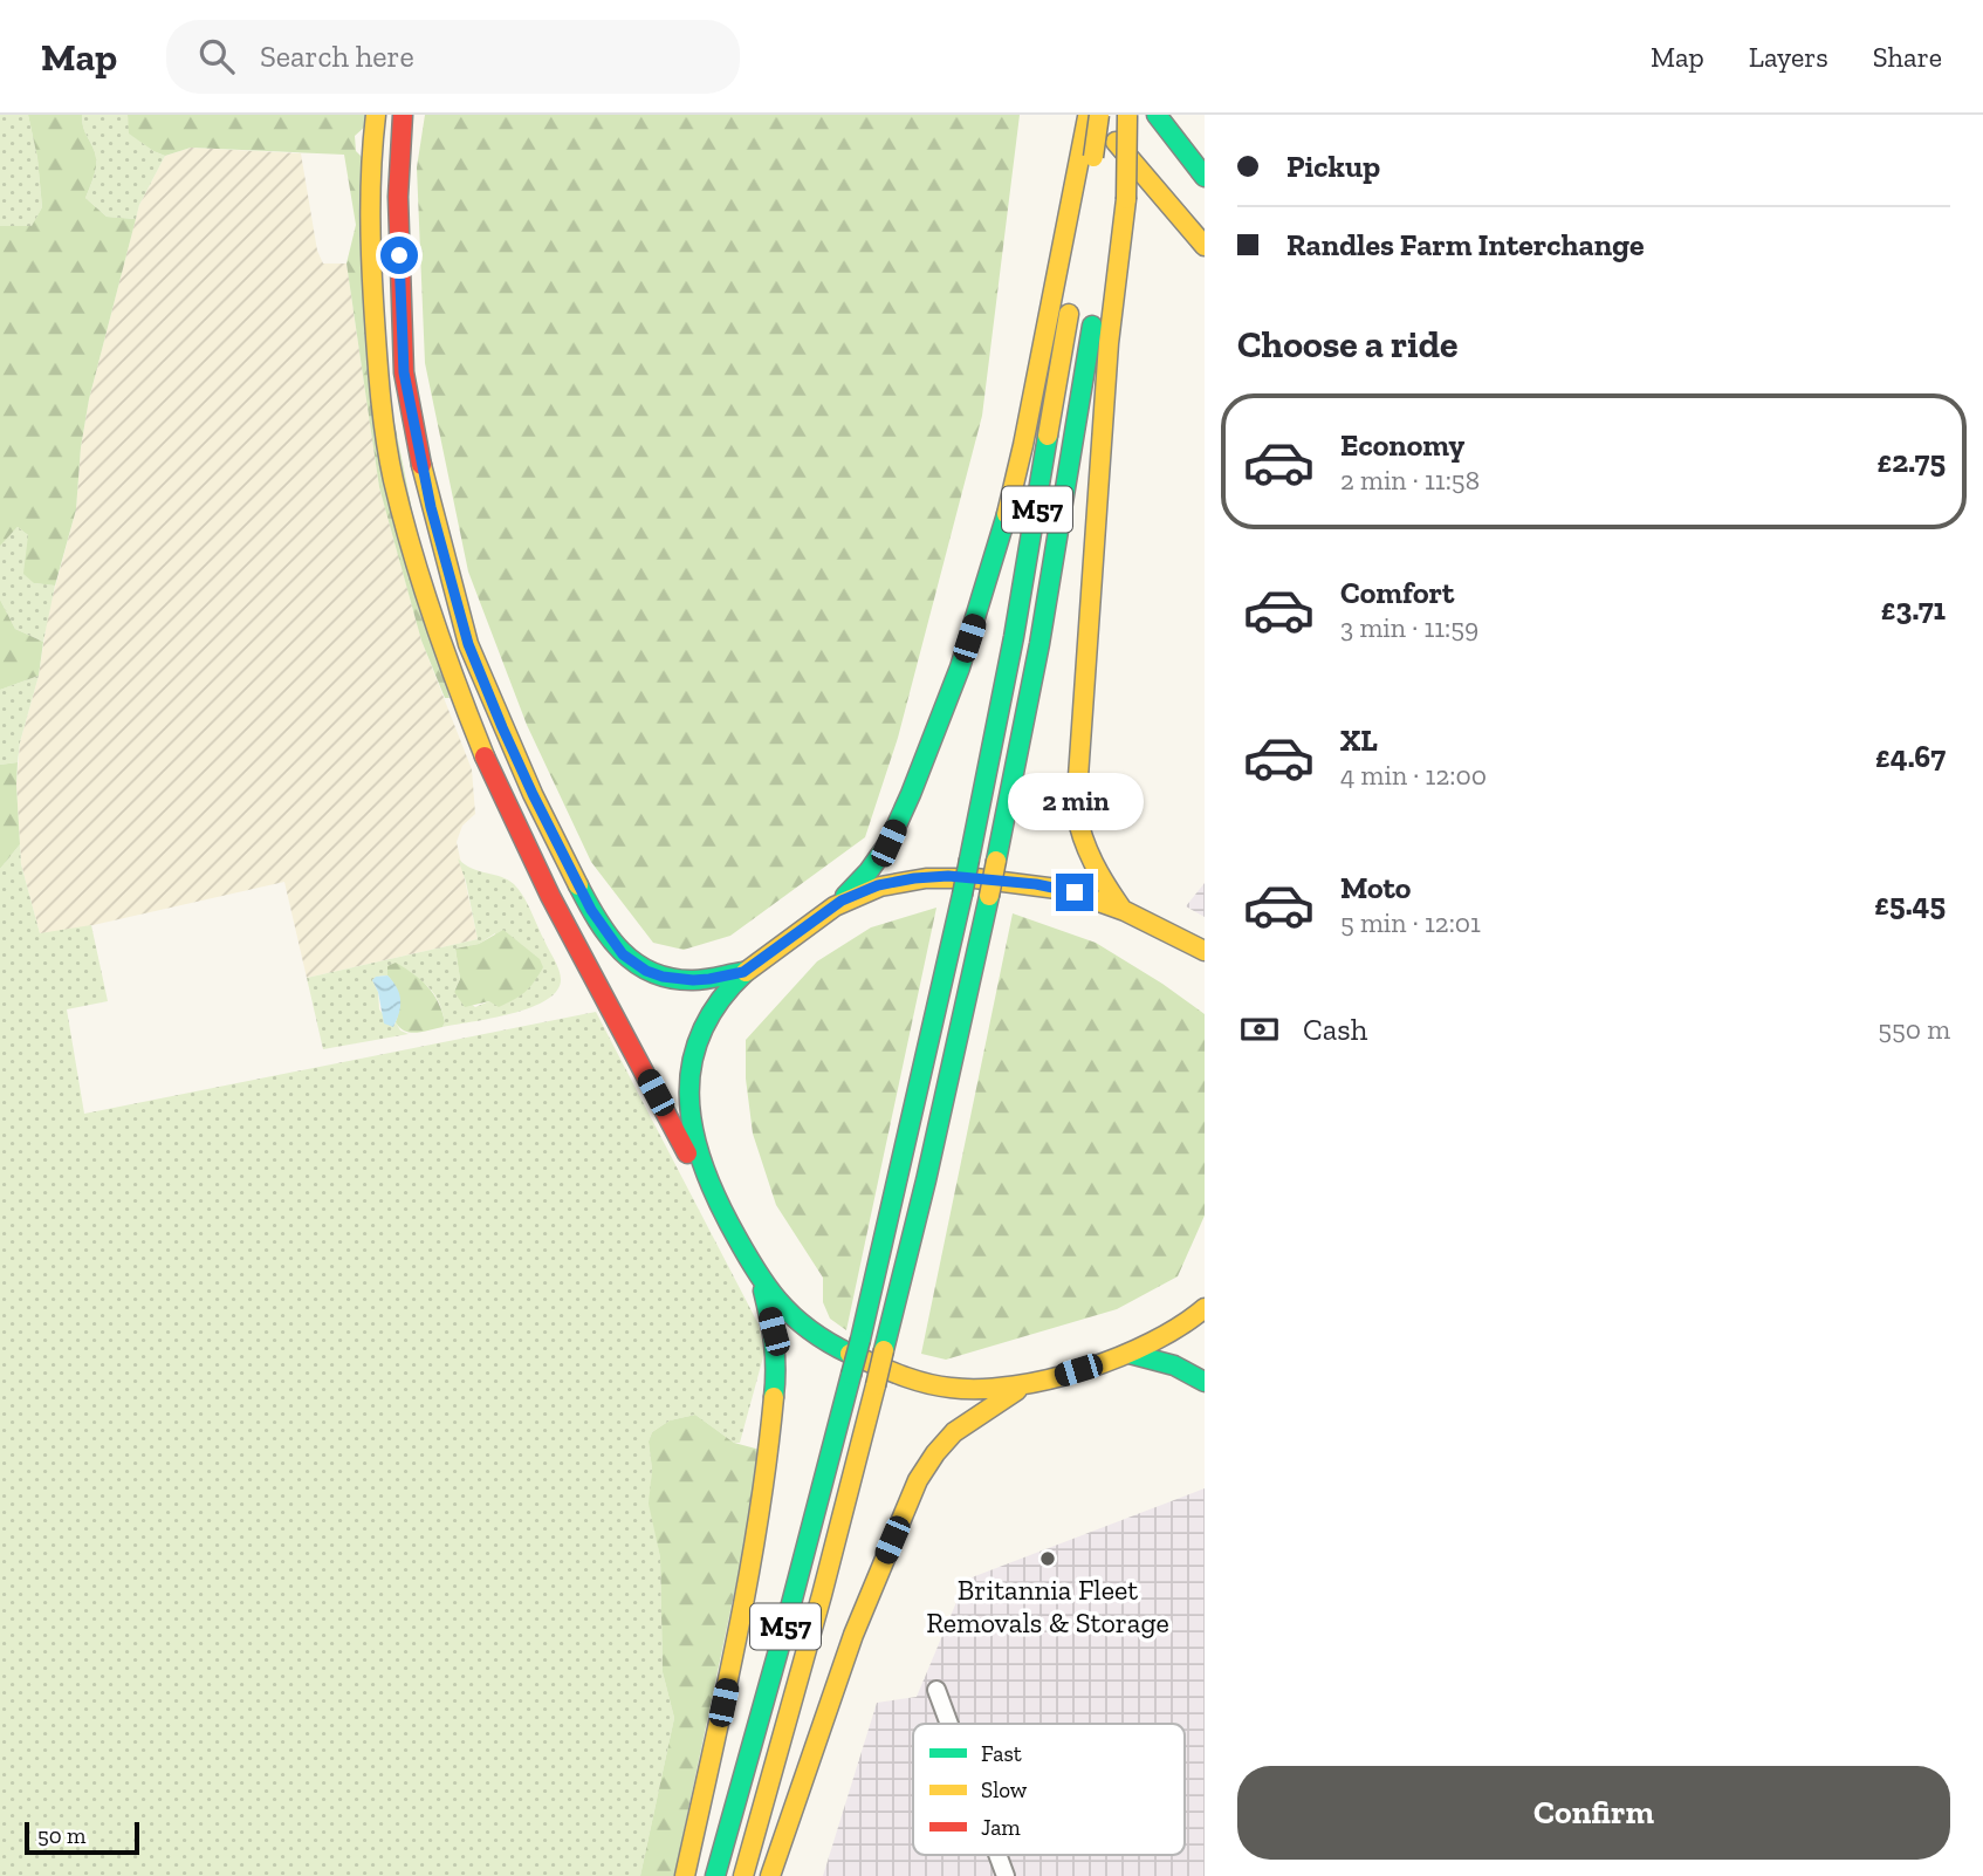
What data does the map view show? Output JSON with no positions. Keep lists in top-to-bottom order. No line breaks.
{"streets":{"main road":["M57"]},"places":["Britannia Fleet Removals & Storage"],"legend":["Fast","Slow","Jam"],"scale_bar":"50 m","page":{"header":"Map","search":"Search here","nav":["Map","Layers","Share"],"banner":["Pickup","Randles Farm Interchange"],"heading":"Choose a ride","list":[{"name":"Economy","note":"2 min · 11:58","value":"£2.75"},{"name":"Comfort","note":"3 min · 11:59","value":"£3.71"},{"name":"XL","note":"4 min · 12:00","value":"£4.67"},{"name":"Moto","note":"5 min · 12:01","value":"£5.45"}],"bubble":"2 min","pay":["Cash","550 m"],"buttons":"Confirm","scale":"50 m"}}
